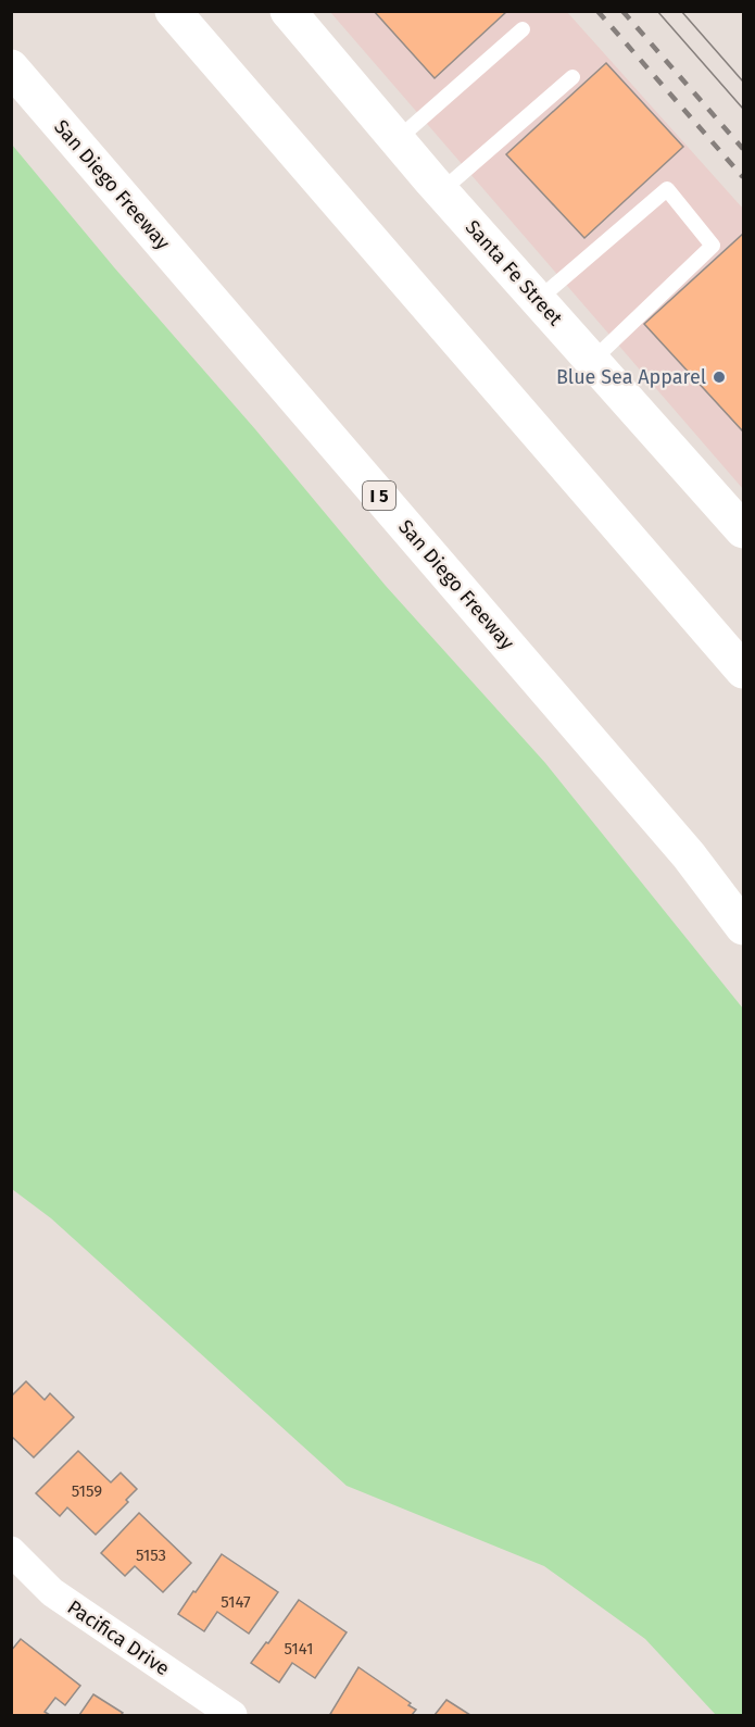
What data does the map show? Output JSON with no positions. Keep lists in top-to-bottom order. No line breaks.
{"streets":{"main road":["San Diego Freeway","Santa Fe Street","I 5"],"street":["Pacifica Drive"]},"places":["Blue Sea Apparel"],"house_numbers":["5159","5153","5147","5141"]}
